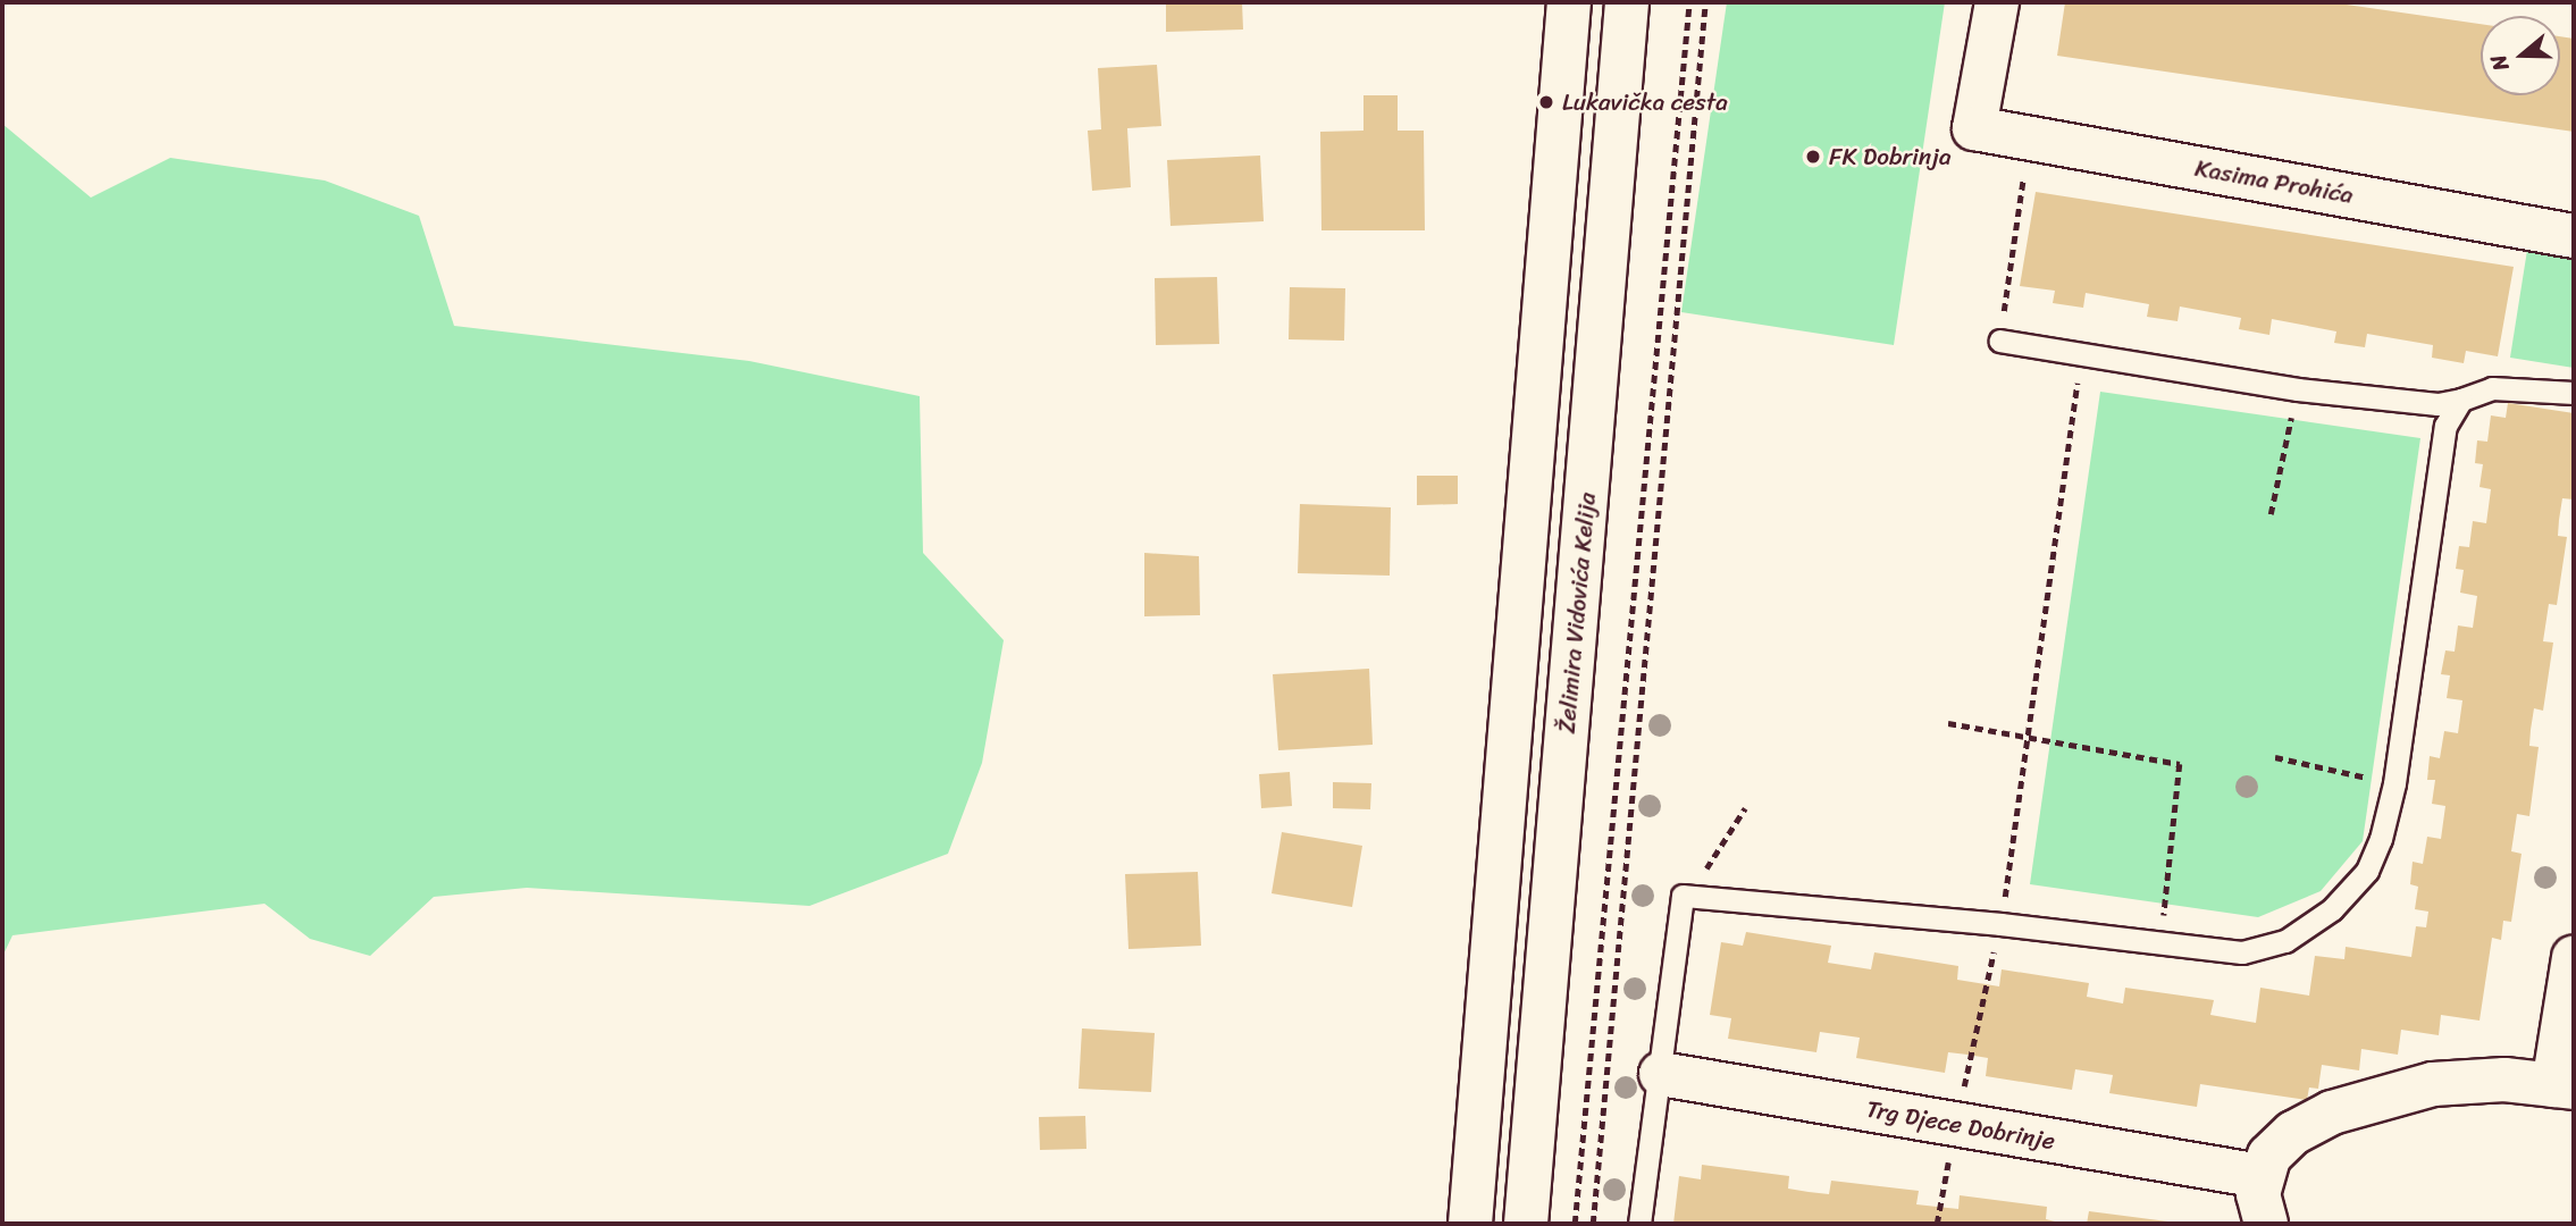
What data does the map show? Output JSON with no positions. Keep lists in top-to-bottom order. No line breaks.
{"streets":{"main road":["Kasima Prohića","Želimira Vidovića Kelija","Trg Djece Dobrinje"]},"places":["Lukavička cesta","FK Dobrinja"],"north":"left"}
